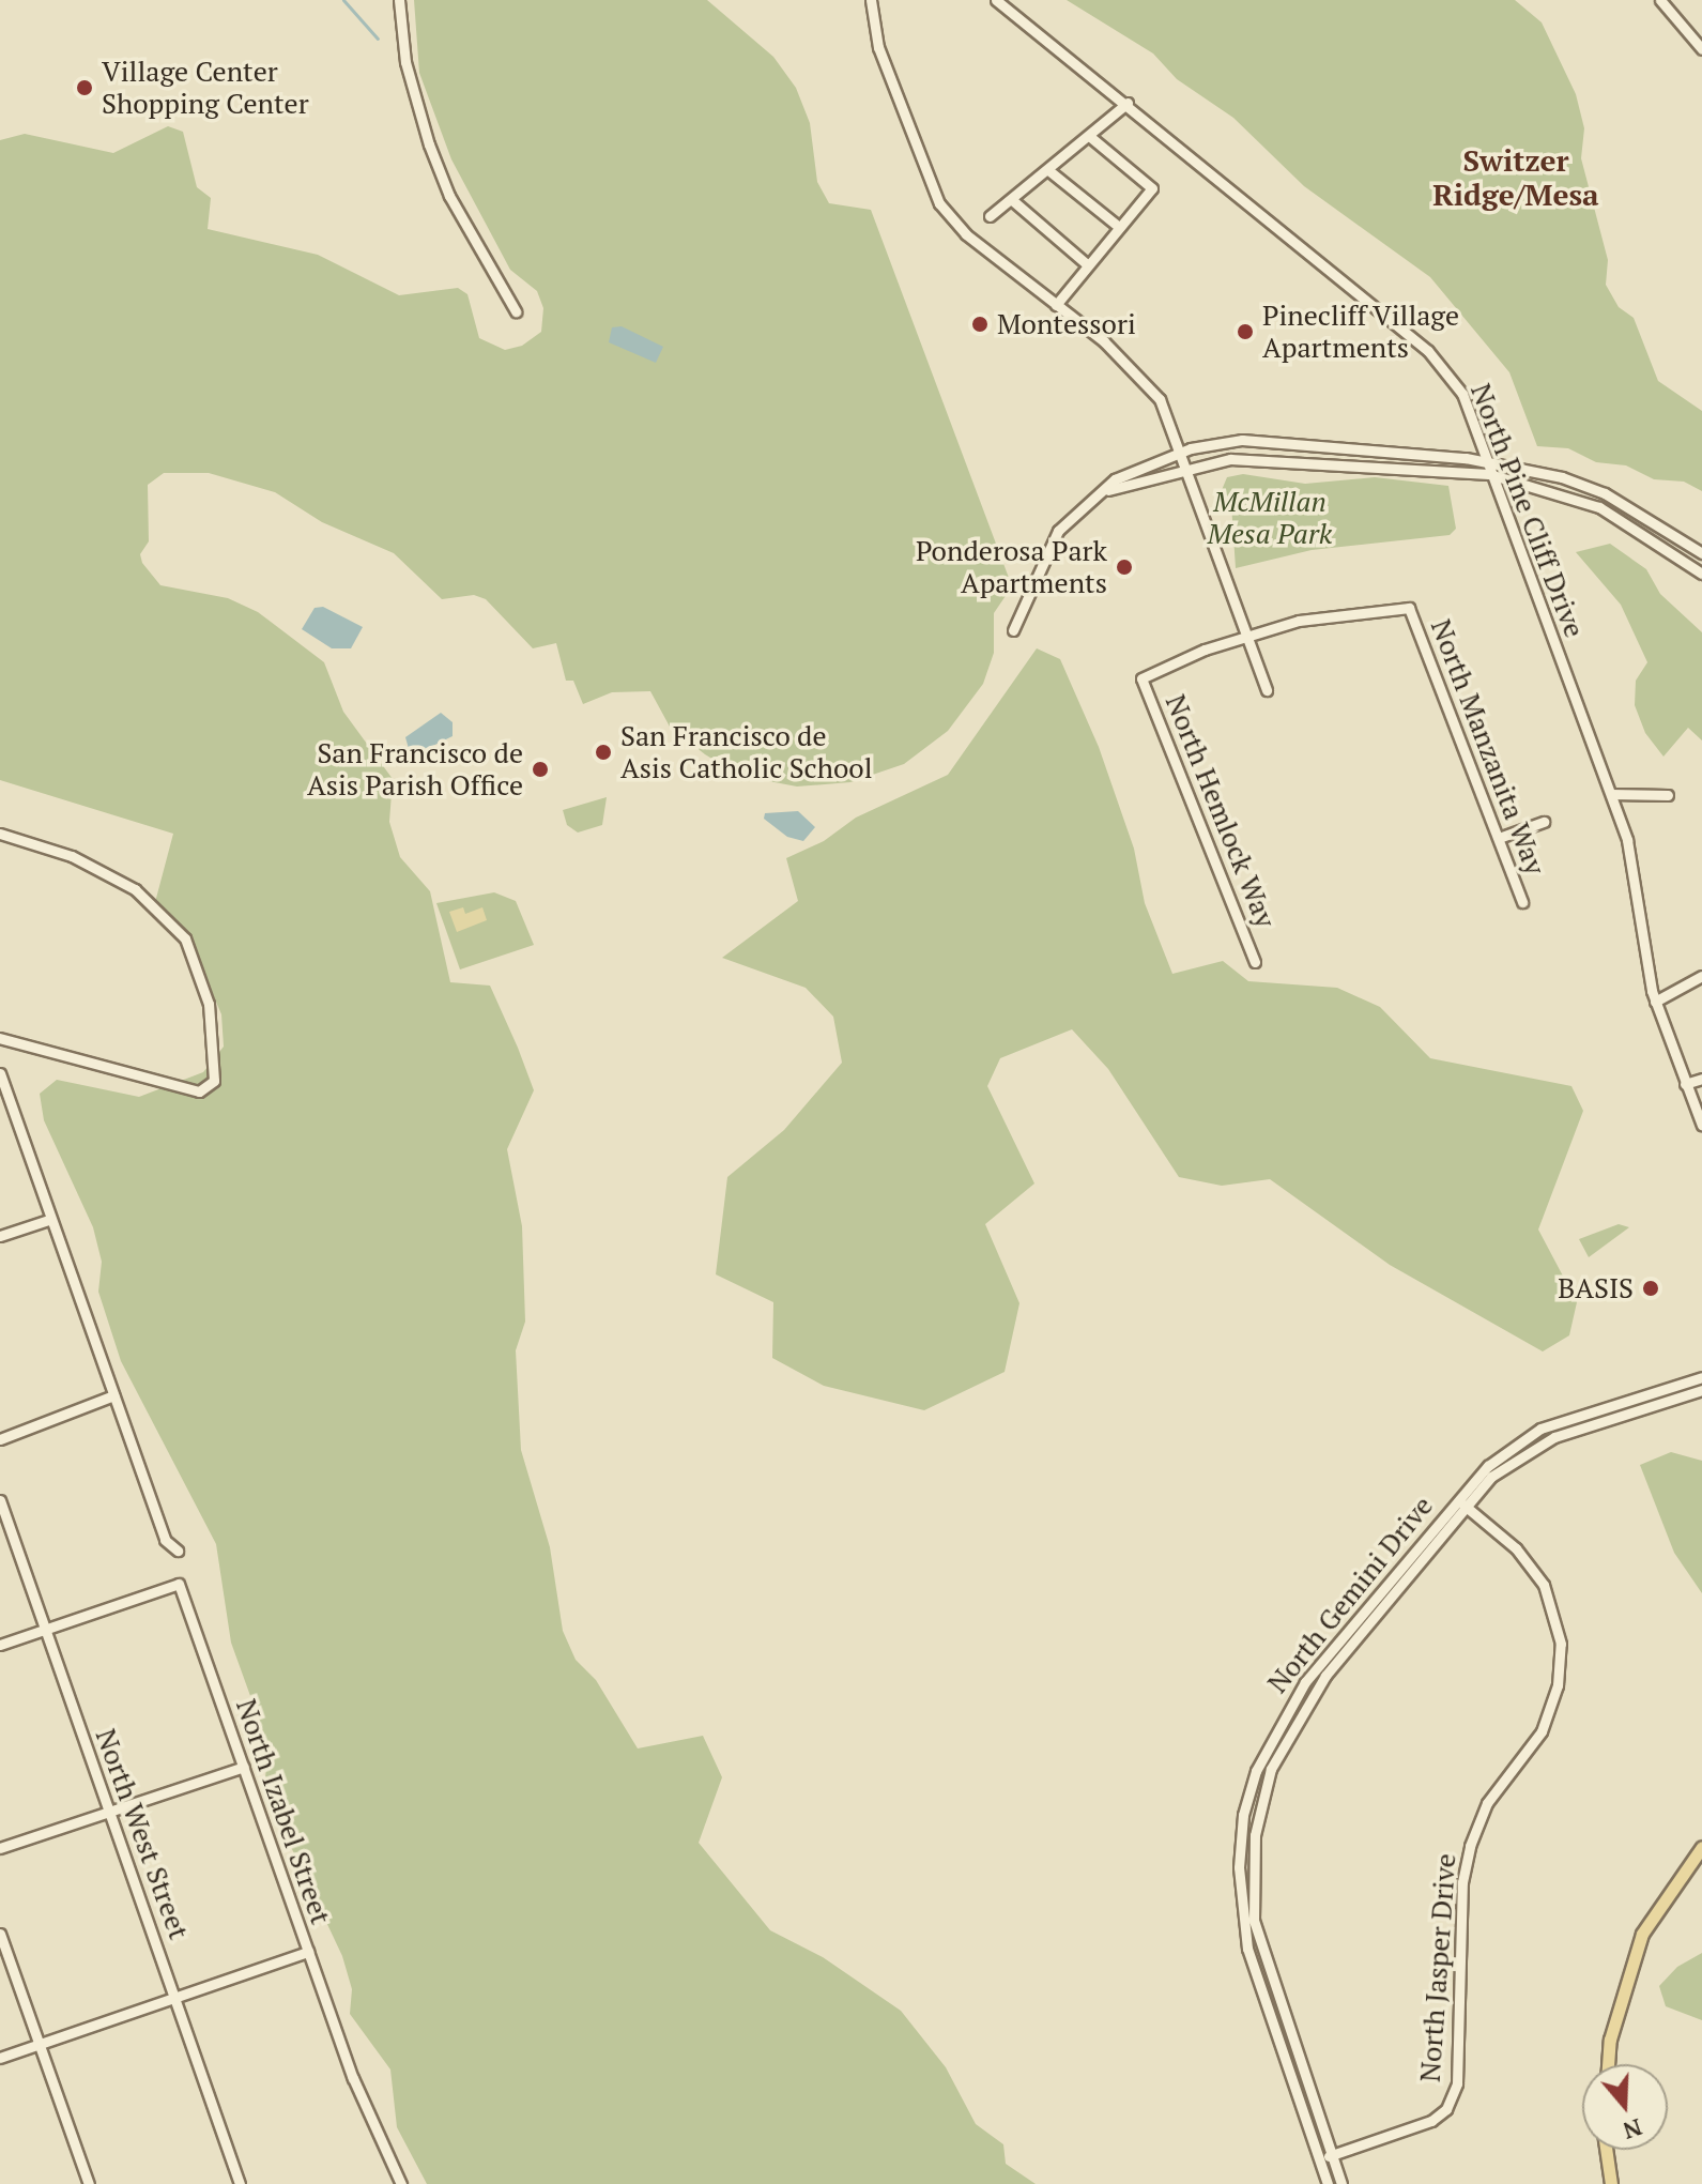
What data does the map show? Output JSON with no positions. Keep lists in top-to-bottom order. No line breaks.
{"streets":{"street":["North Pine Cliff Drive","North Manzanita Way","North Hemlock Way","North Gemini Drive","North Izabel Street","North West Street","North Jasper Drive"]},"crossings":[["North Manzanita Way","North Hemlock Way"],["North Gemini Drive","North Jasper Drive"],["North Izabel Street","North West Street"]],"districts":["Switzer Ridge/Mesa"],"parks":["McMillan Mesa Park"],"places":["Village Center Shopping Center","Montessori","Pinecliff Village Apartments","Ponderosa Park Apartments","San Francisco de Asis Catholic School","San Francisco de Asis Parish Office","BASIS"],"north":"bottom"}
